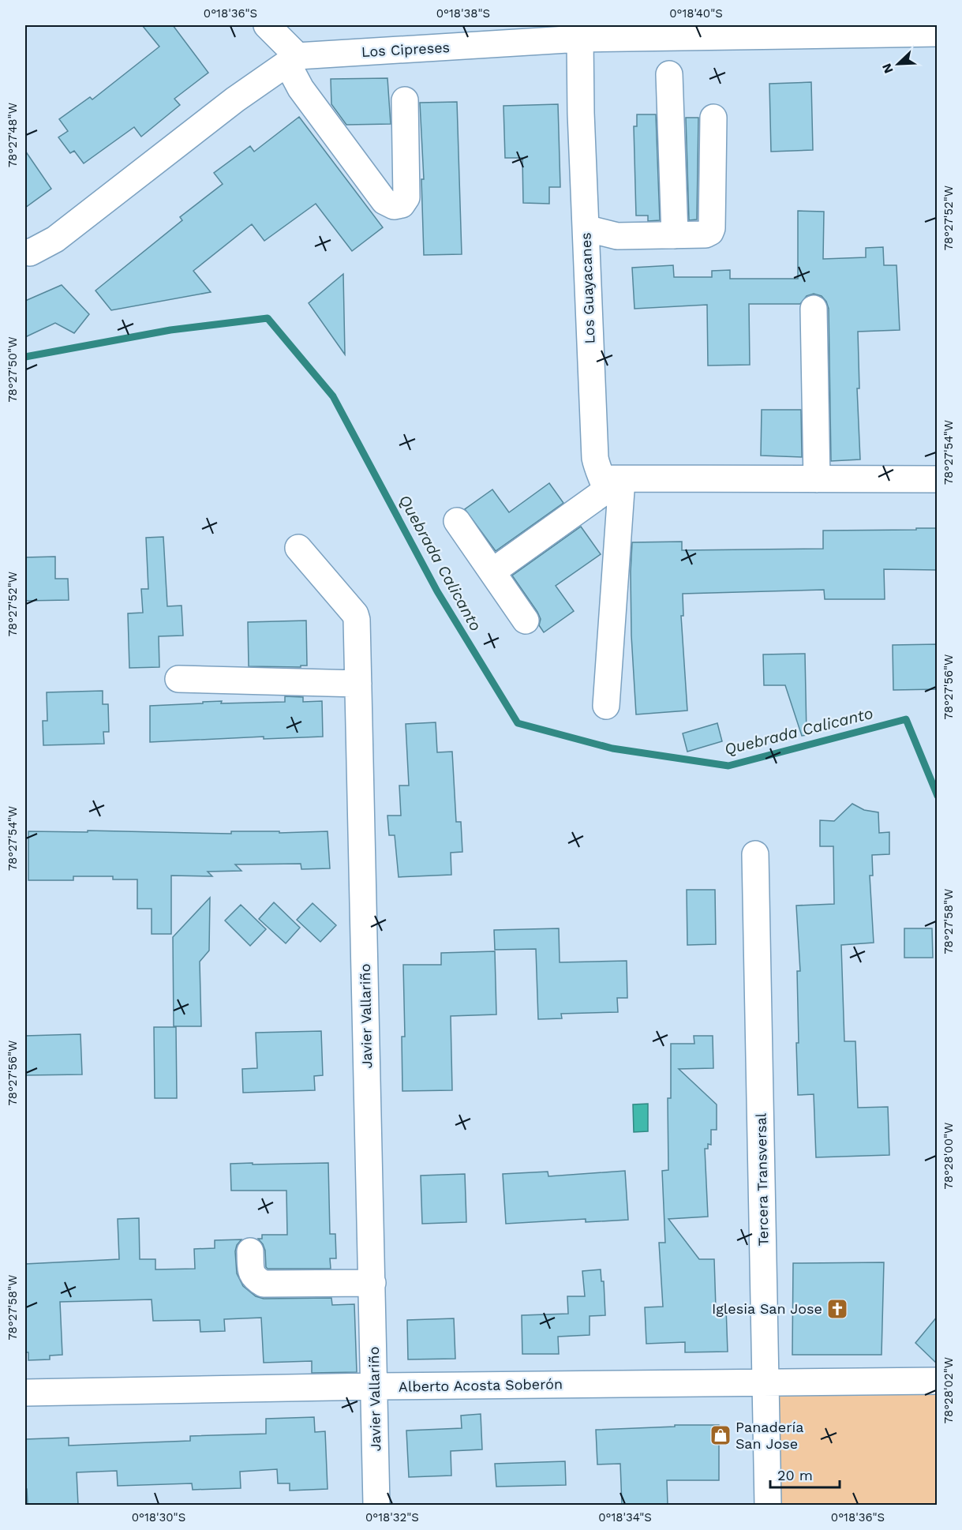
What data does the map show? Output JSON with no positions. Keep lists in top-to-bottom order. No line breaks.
{"streets":{"street":["Los Cipreses","Los Guayacanes","Javier Vallariño","Tercera Transversal","Alberto Acosta Soberón"]},"crossings":[["Los Cipreses","Los Guayacanes"],["Javier Vallariño","Alberto Acosta Soberón"],["Tercera Transversal","Alberto Acosta Soberón"]],"water":["Quebrada Calicanto"],"places":{"church":["Iglesia San Jose"],"shop":["Panadería San Jose"]},"scale_bar":"20 m","north":"bottom left","coordinates":["0°18'36\"S","0°18'38\"S","0°18'40\"S","78°27'48\"W","78°27'52\"W","78°27'50\"W","78°27'54\"W","78°27'56\"W","78°27'58\"W","78°28'00\"W","78°28'02\"W","0°18'30\"S","0°18'32\"S","0°18'34\"S"]}
